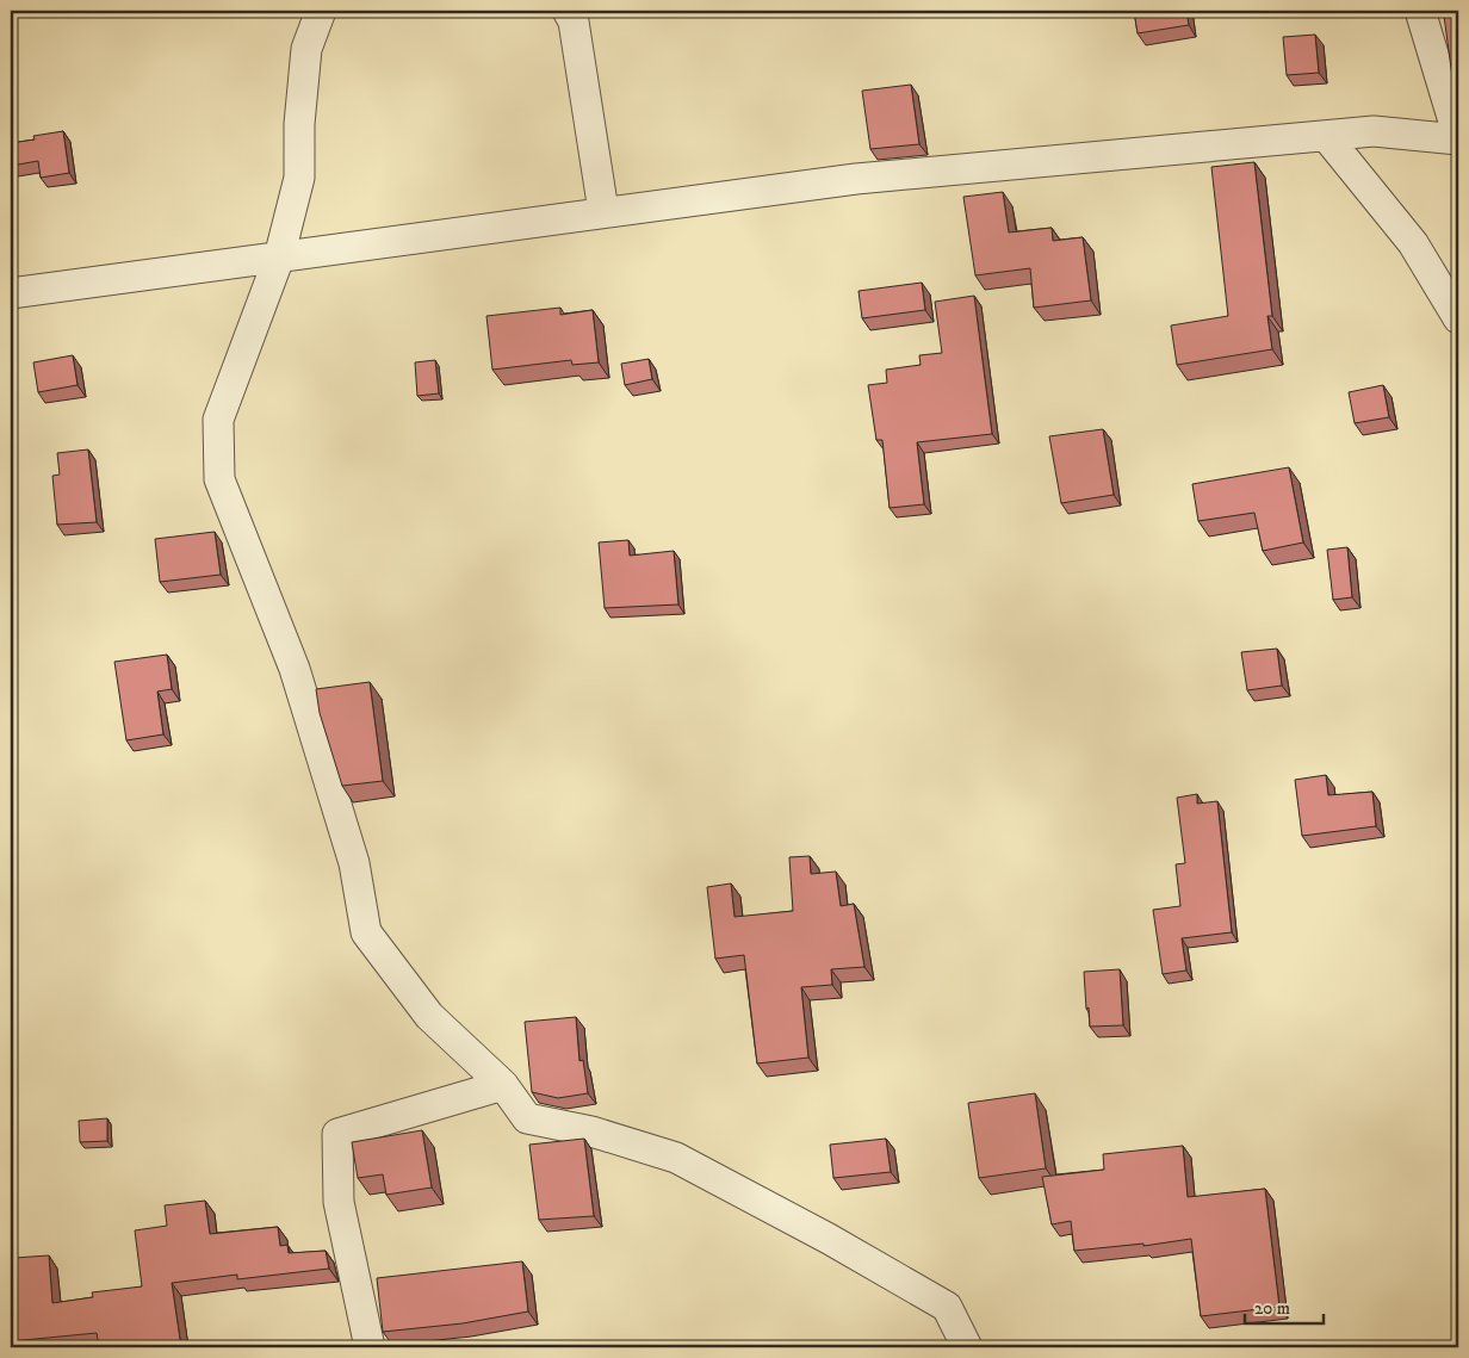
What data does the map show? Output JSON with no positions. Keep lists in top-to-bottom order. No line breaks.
{"scale_bar":"20 m"}
